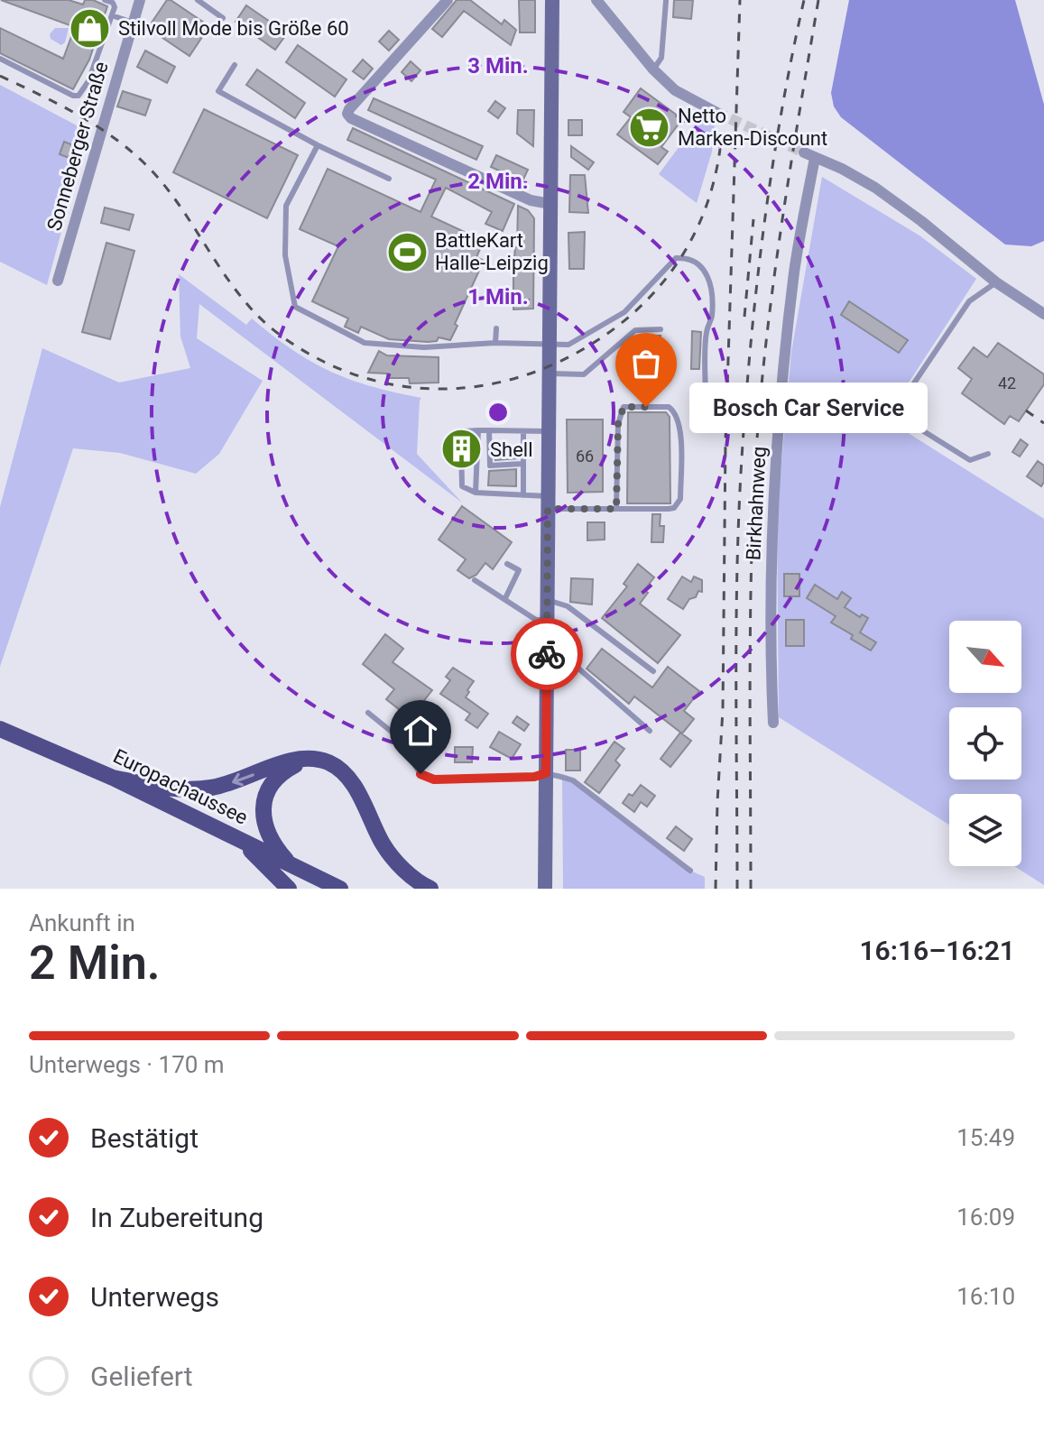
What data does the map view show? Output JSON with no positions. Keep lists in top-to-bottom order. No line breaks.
{"streets":{"main road":["Europachaussee"],"street":["Sonneberger Straße","Birkhahnweg"]},"places":{"shop":["Stilvoll Mode bis Größe 60"],"supermarket":["Netto Marken-Discount"],"sports":["BattleKart Halle-Leipzig"],"other":["Bosch Car Service"],"building":["Shell"]},"house_numbers":["42","66"],"north":"bottom right","page":{"bubble":"Bosch Car Service","heading":["2 Min.","Ankunft in","16:16–16:21"],"bar":"Unterwegs · 170 m","list":[["Bestätigt","15:49"],["In Zubereitung","16:09"],["Unterwegs","16:10"],"Geliefert"]},"rings":["3 Min.","2 Min.","1 Min."]}
